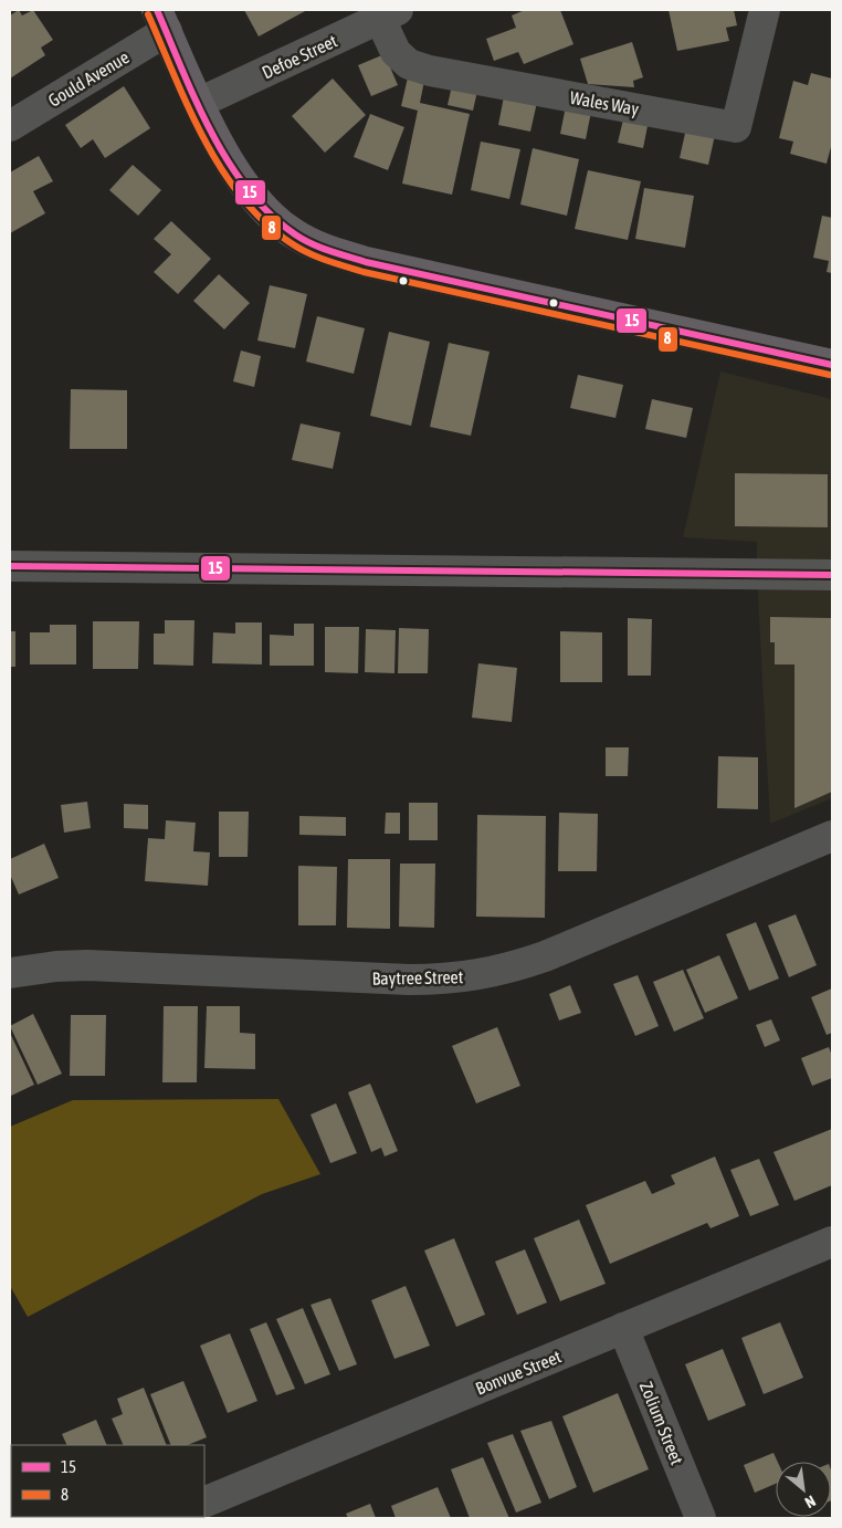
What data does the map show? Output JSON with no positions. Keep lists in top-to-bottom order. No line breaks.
{"streets":{"street":["Defoe Street","Gould Avenue","Wales Way","Baytree Street","Bonvue Street","Zolium Street"]},"crossings":[["Defoe Street","Wales Way"],["Bonvue Street","Zolium Street"]],"lines":["transit line 15","transit line 8"],"legend":["15","8"],"north":"bottom right"}
